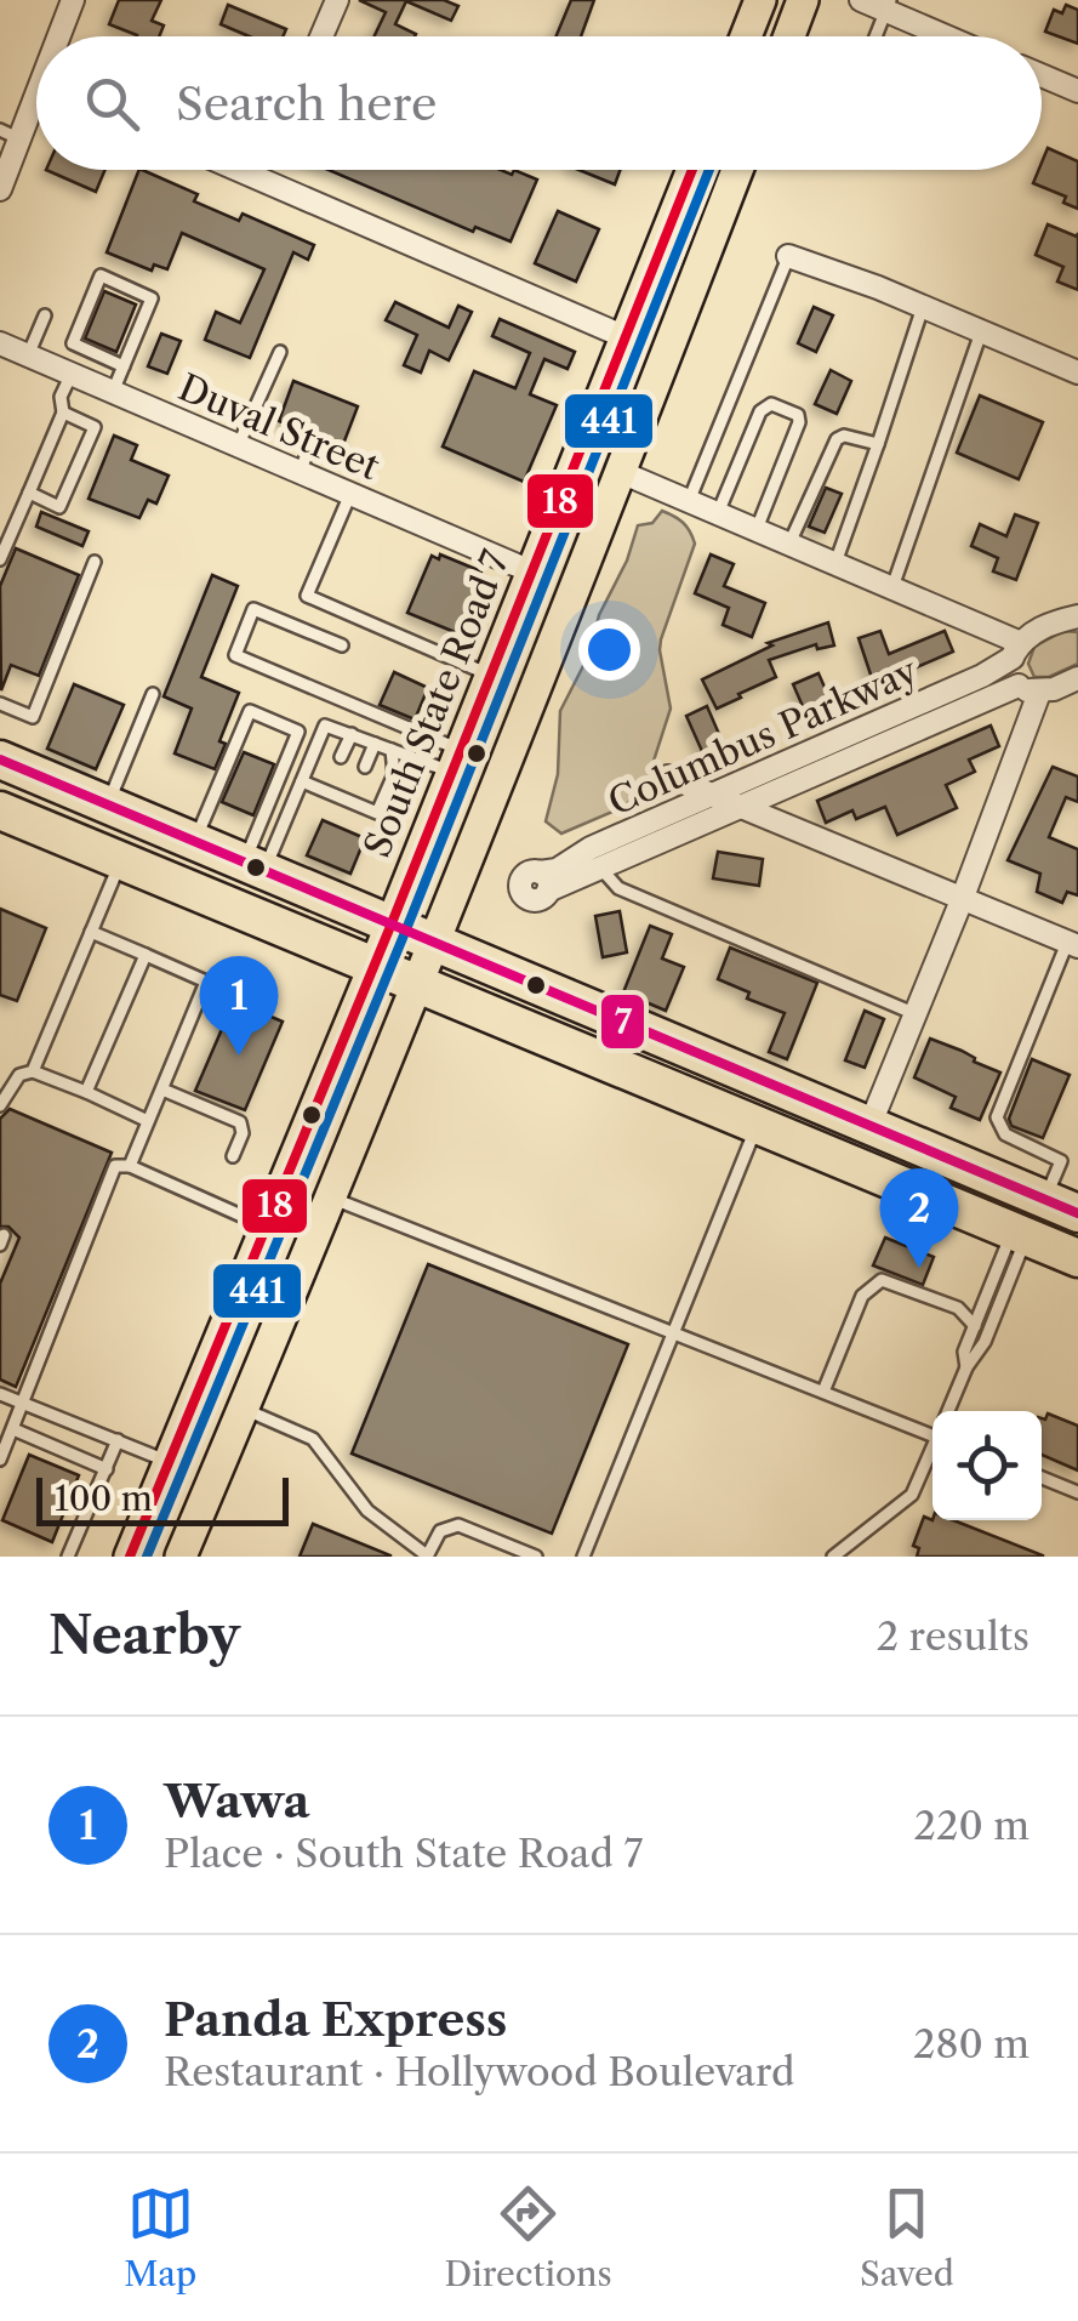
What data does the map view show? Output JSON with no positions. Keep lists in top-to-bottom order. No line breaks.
{"streets":{"main road":["South State Road 7"],"street":["Duval Street","Columbus Parkway"]},"crossings":[["Duval Street","South State Road 7"]],"lines":["transit line 18","transit line 441","transit line 7"],"scale_bar":"100 m","page":{"search":"Search here","pins":["1","2"],"scale":"100 m","heading":["Nearby","2 results"],"list":[{"mark":"1","name":"Wawa","note":"Place · South State Road 7","value":"220 m"},{"mark":"2","name":"Panda Express","note":"Restaurant · Hollywood Boulevard","value":"280 m"}],"nav":["Map","Directions","Saved"]}}
